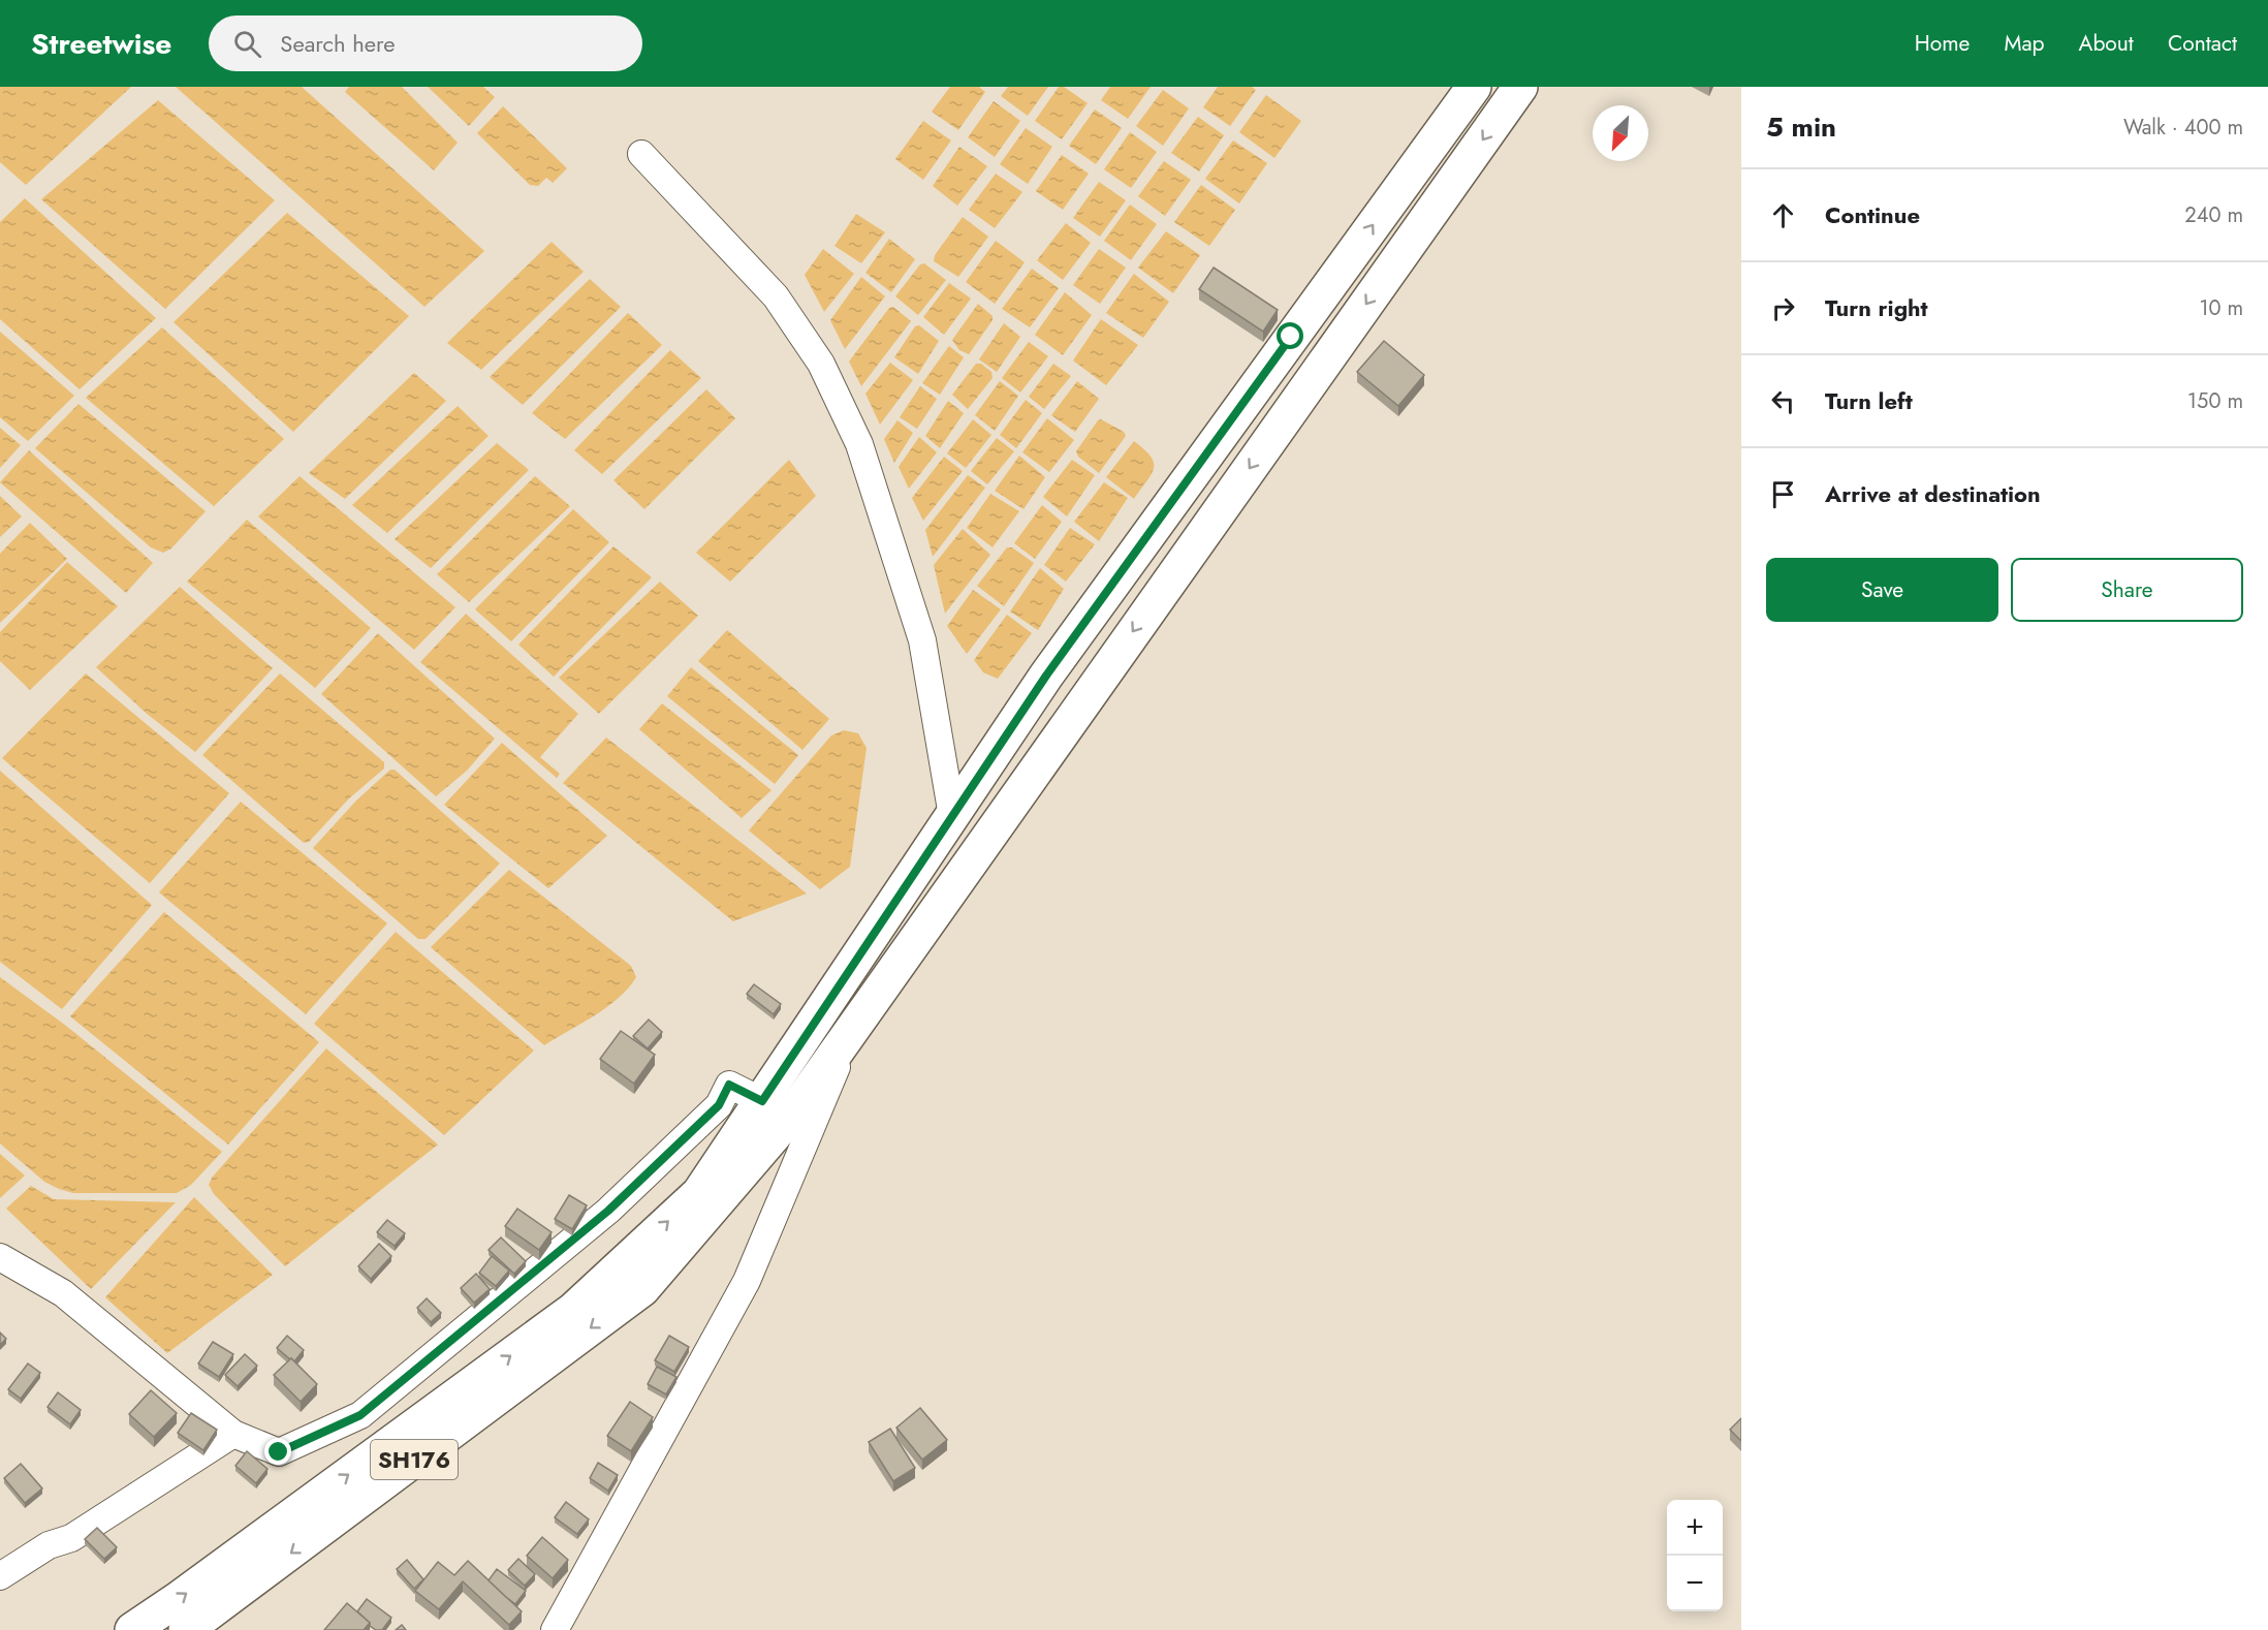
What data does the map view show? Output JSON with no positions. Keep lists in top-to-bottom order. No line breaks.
{"streets":{"main road":["SH176"]},"north":"bottom left","page":{"header":"Streetwise","search":"Search here","nav":["Home","Map","About","Contact"],"heading":["5 min","Walk · 400 m"],"list":[["Continue","240 m"],["Turn right","10 m"],["Turn left","150 m"],"Arrive at destination"],"buttons":["Save","Share"],"map_buttons":["+","−"]}}
